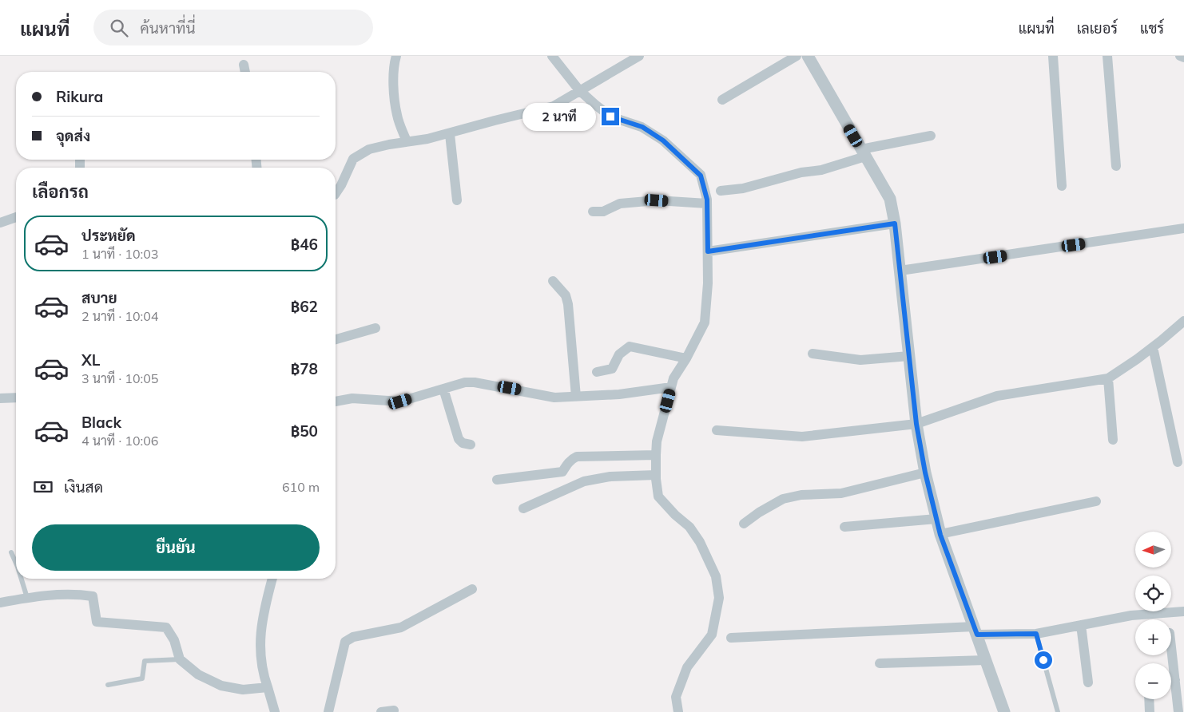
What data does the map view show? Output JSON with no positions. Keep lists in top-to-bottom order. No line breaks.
{"north":"left","page":{"header":"แผนที่","search":"ค้นหาที่นี่","nav":["แผนที่","เลเยอร์","แชร์"],"banner":["Rikura","จุดส่ง"],"bubble":"2 นาที","heading":"เลือกรถ","list":[{"name":"ประหยัด","note":"1 นาที · 10:03","value":"฿46"},{"name":"สบาย","note":"2 นาที · 10:04","value":"฿62"},{"name":"XL","note":"3 นาที · 10:05","value":"฿78"},{"name":"Black","note":"4 นาที · 10:06","value":"฿50"}],"pay":["เงินสด","610 m"],"buttons":"ยืนยัน","map_buttons":["+","−"]}}
